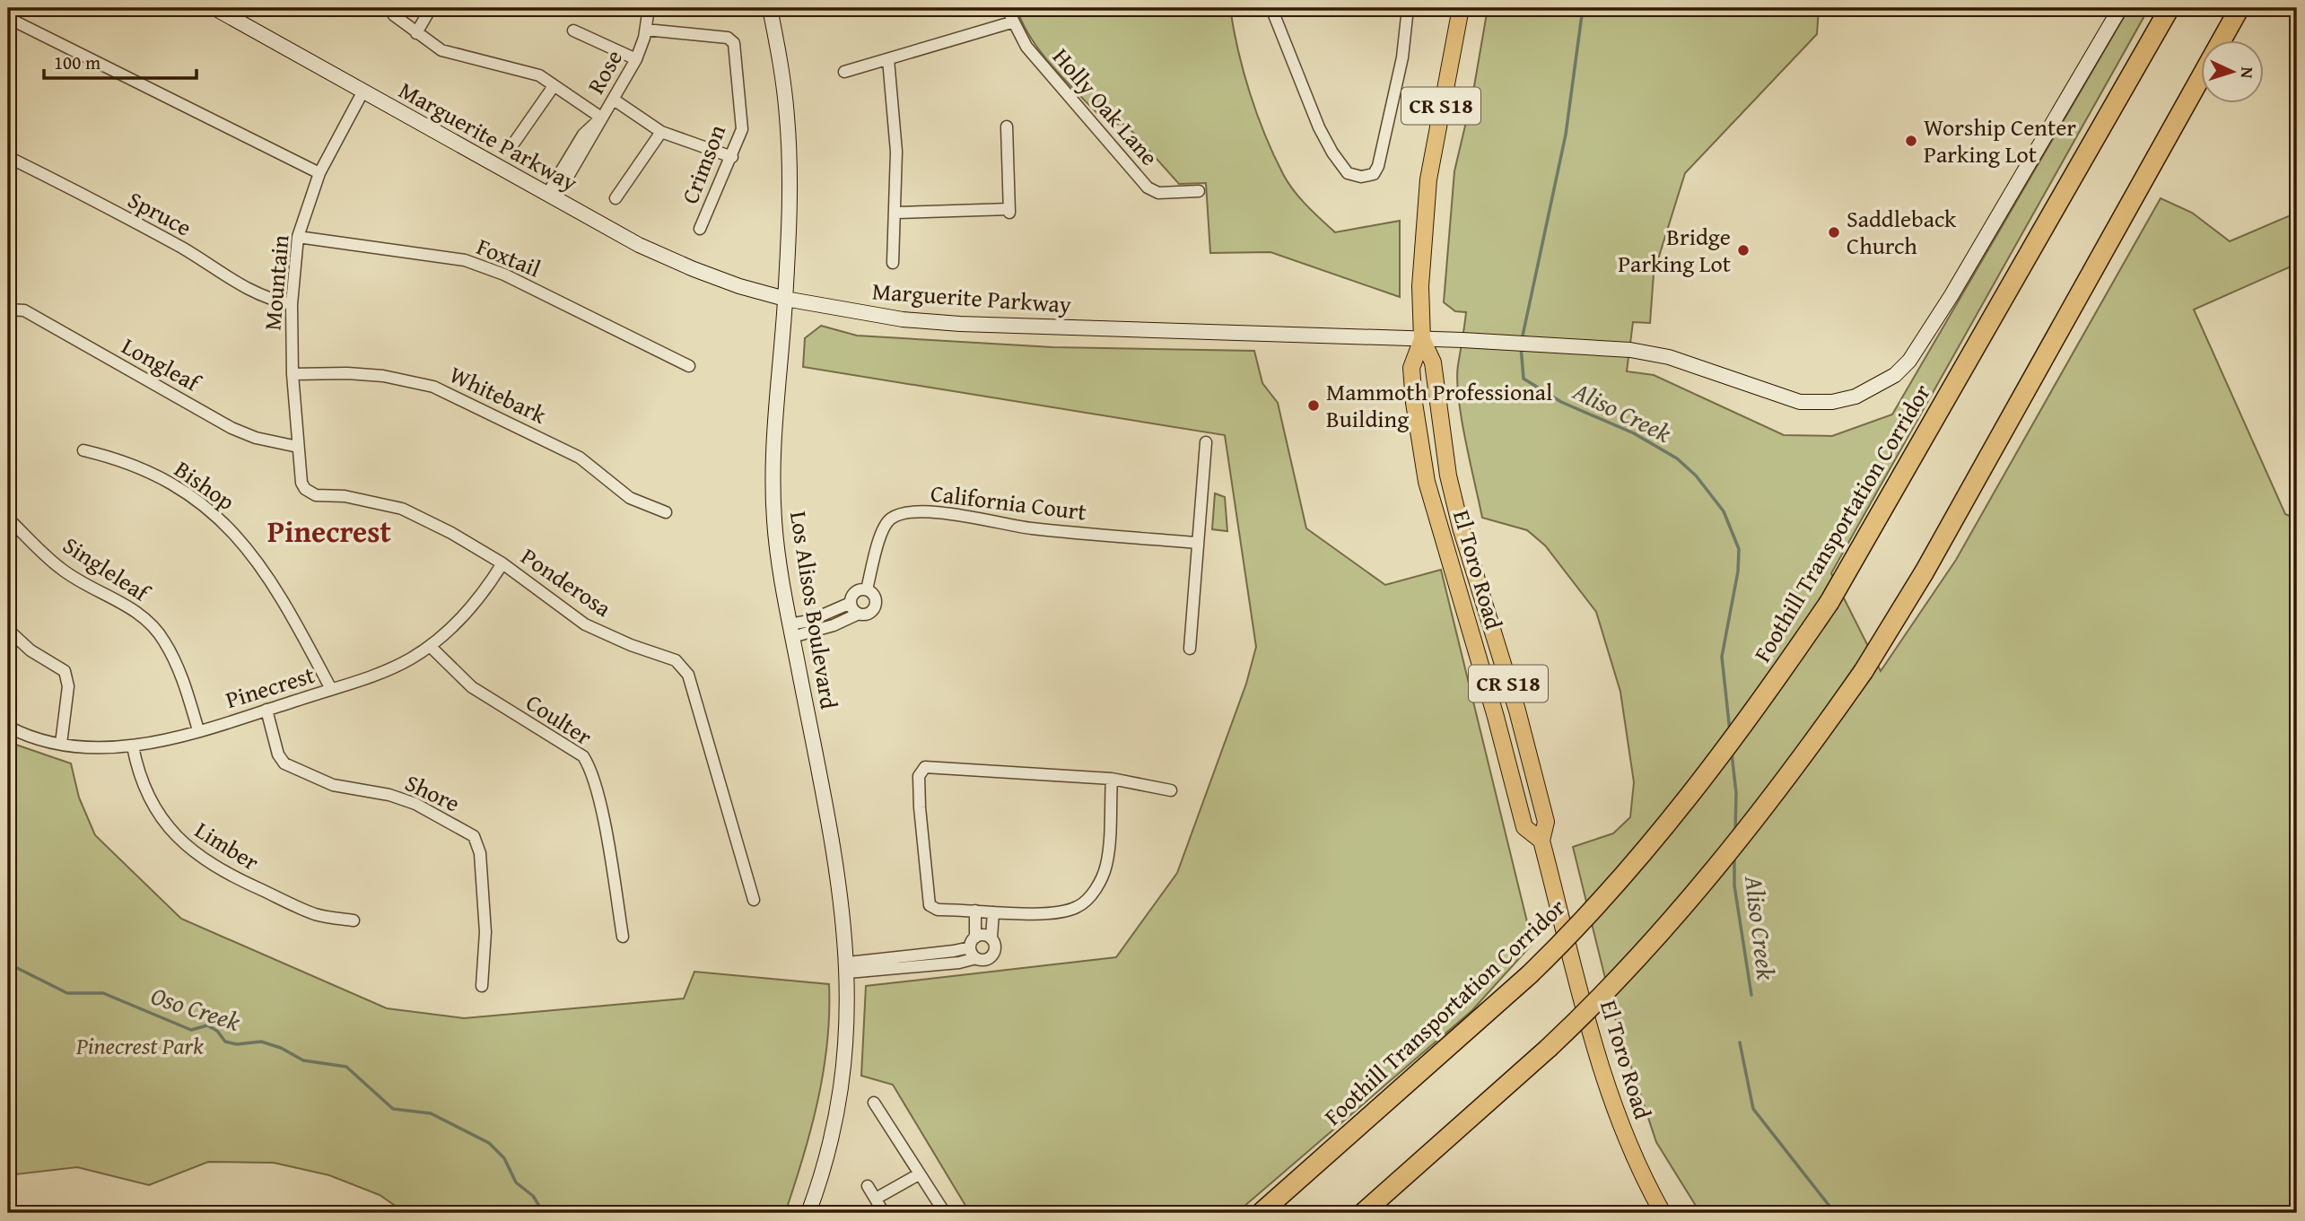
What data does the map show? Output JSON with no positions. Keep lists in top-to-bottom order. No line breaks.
{"streets":{"highway":["Foothill Transportation Corridor"],"main road":["CR S18","Marguerite Parkway","El Toro Road","Los Alisos Boulevard"],"street":["Rose","Holly Oak Lane","Crimson","Spruce","Foxtail","Mountain","Longleaf","Whitebark","Bishop","California Court","Singleleaf","Ponderosa","Pinecrest","Coulter","Shore","Limber"]},"crossings":[["Rose","Marguerite Parkway"],["Rose","Crimson"],["Marguerite Parkway","Mountain"],["Marguerite Parkway","El Toro Road"],["Marguerite Parkway","Los Alisos Boulevard"],["Spruce","Mountain"],["Foxtail","Mountain"],["Mountain","Longleaf"],["Mountain","Whitebark"],["Mountain","Ponderosa"],["Bishop","Pinecrest"],["California Court","Los Alisos Boulevard"],["Singleleaf","Pinecrest"],["Ponderosa","Pinecrest"],["Pinecrest","Coulter"],["Pinecrest","Shore"],["Pinecrest","Limber"]],"districts":["Pinecrest"],"water":["Aliso Creek","Oso Creek"],"parks":["Pinecrest Park"],"places":["Worship Center Parking Lot","Saddleback Church","Bridge Parking Lot","Mammoth Professional Building"],"scale_bar":"100 m","north":"right"}
